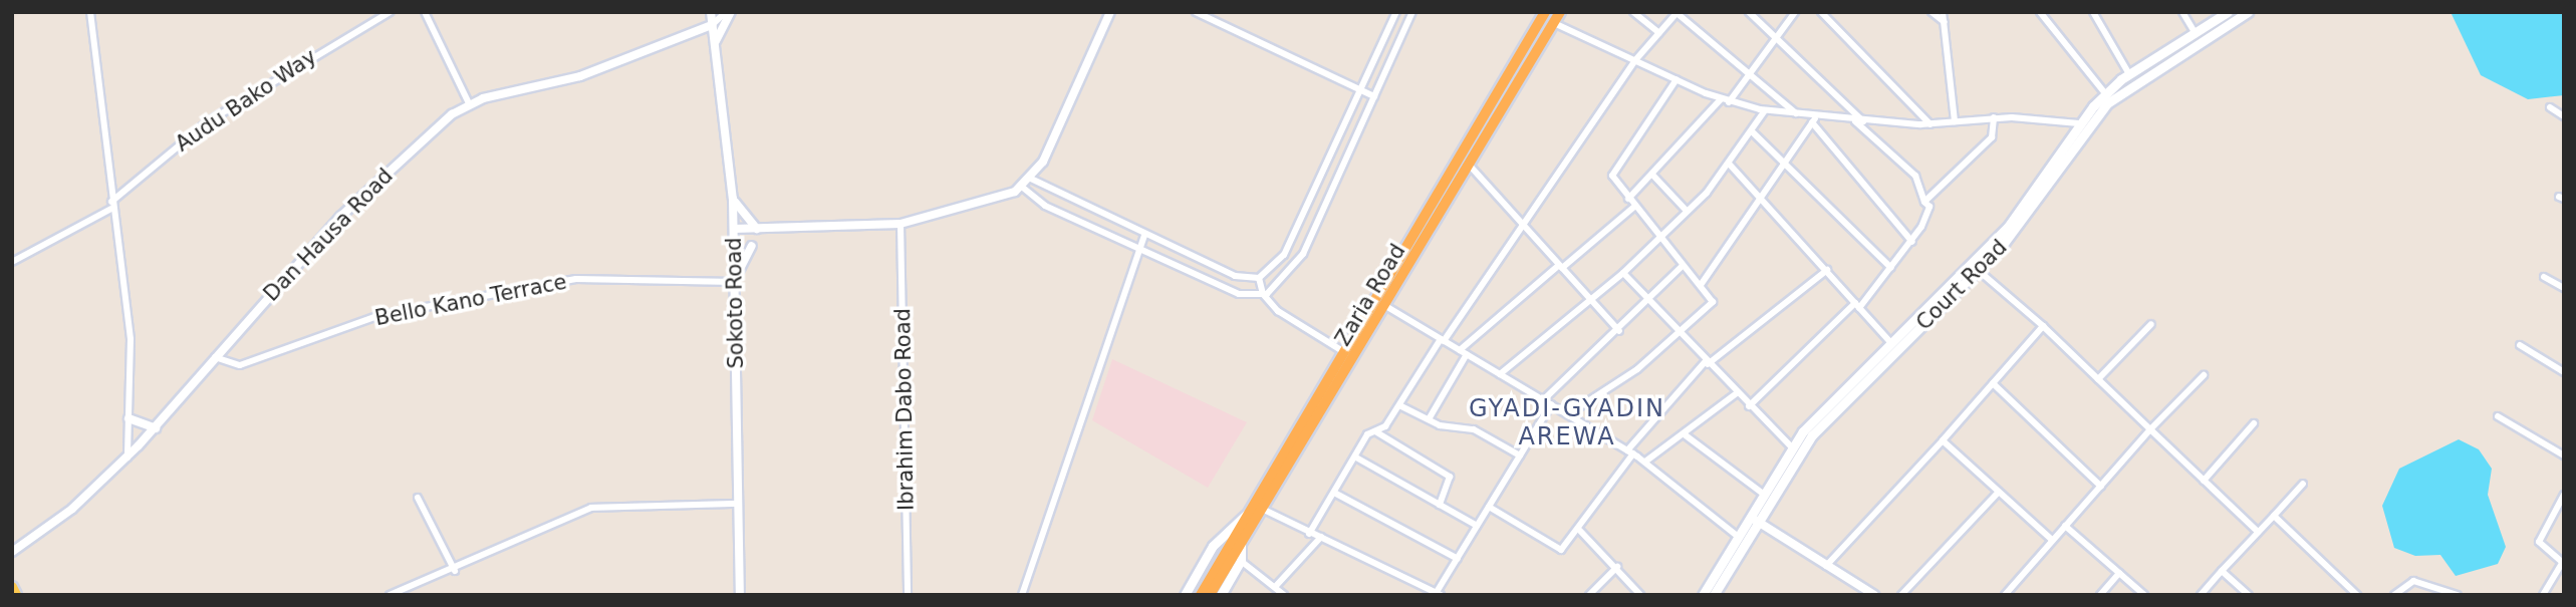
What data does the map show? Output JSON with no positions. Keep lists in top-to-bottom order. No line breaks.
{"streets":{"highway":["Zaria Road"],"main road":["Court Road"],"street":["Audu Bako Way","Dan Hausa Road","Bello Kano Terrace","Sokoto Road","Ibrahim Dabo Road"]},"crossings":[["Dan Hausa Road","Bello Kano Terrace"],["Dan Hausa Road","Sokoto Road"],["Bello Kano Terrace","Sokoto Road"]],"districts":["GYADI-GYADIN AREWA"]}
